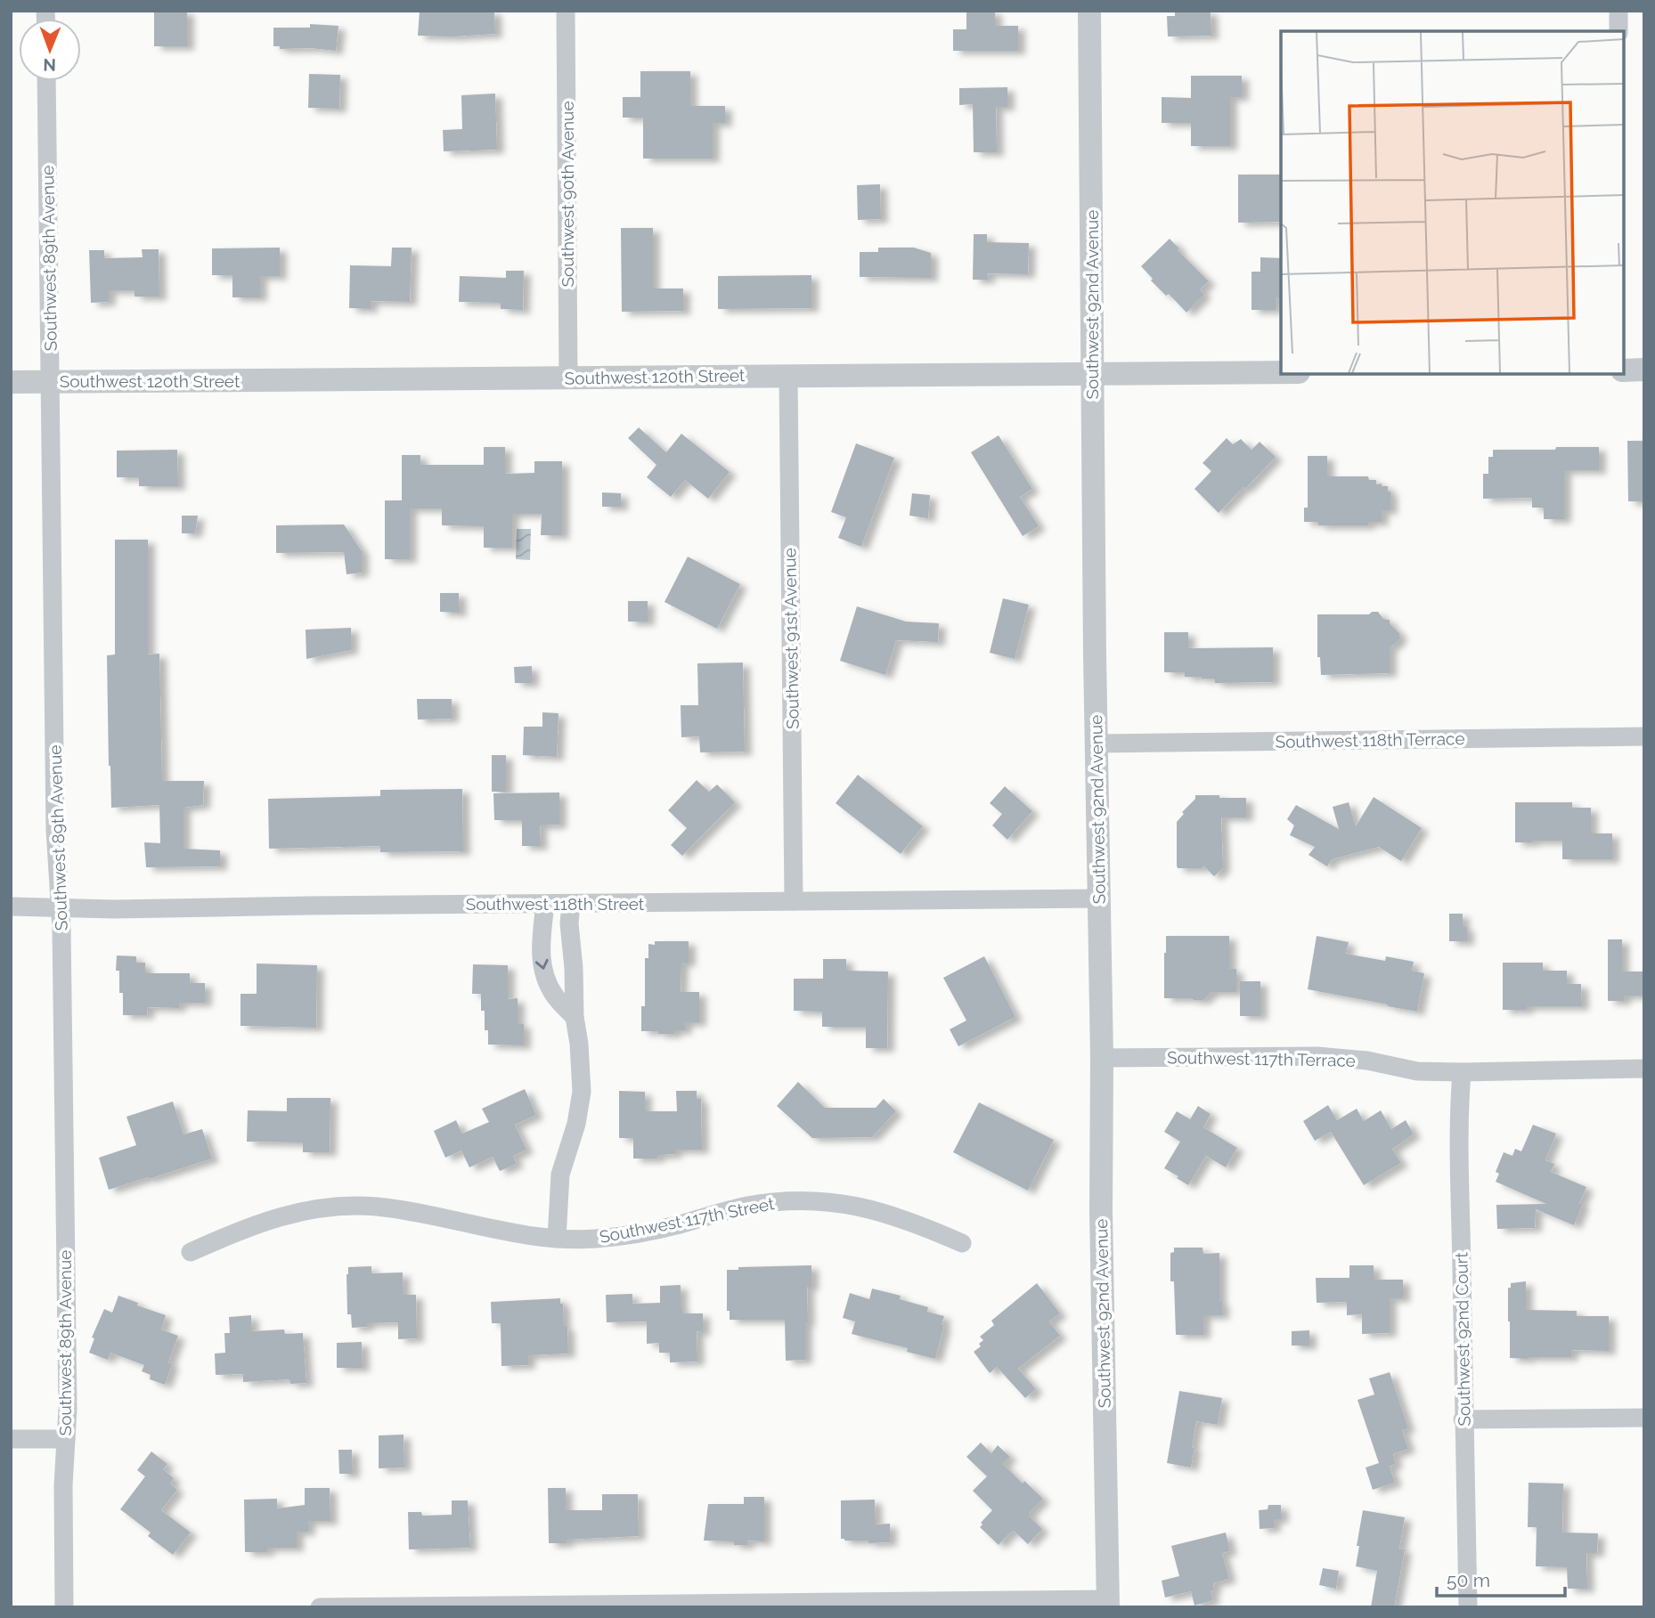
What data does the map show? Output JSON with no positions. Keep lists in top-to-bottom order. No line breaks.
{"streets":{"street":["Southwest 90th Avenue","Southwest 89th Avenue","Southwest 92nd Avenue","Southwest 120th Street","Southwest 91st Avenue","Southwest 118th Terrace","Southwest 118th Street","Southwest 117th Terrace","Southwest 117th Street","Southwest 92nd Court"]},"crossings":[["Southwest 90th Avenue","Southwest 120th Street"],["Southwest 89th Avenue","Southwest 120th Street"],["Southwest 89th Avenue","Southwest 118th Street"],["Southwest 92nd Avenue","Southwest 120th Street"],["Southwest 92nd Avenue","Southwest 118th Terrace"],["Southwest 92nd Avenue","Southwest 118th Street"],["Southwest 92nd Avenue","Southwest 117th Terrace"],["Southwest 120th Street","Southwest 91st Avenue"],["Southwest 91st Avenue","Southwest 118th Street"],["Southwest 117th Terrace","Southwest 92nd Court"]],"scale_bar":"50 m","north":"bottom"}
